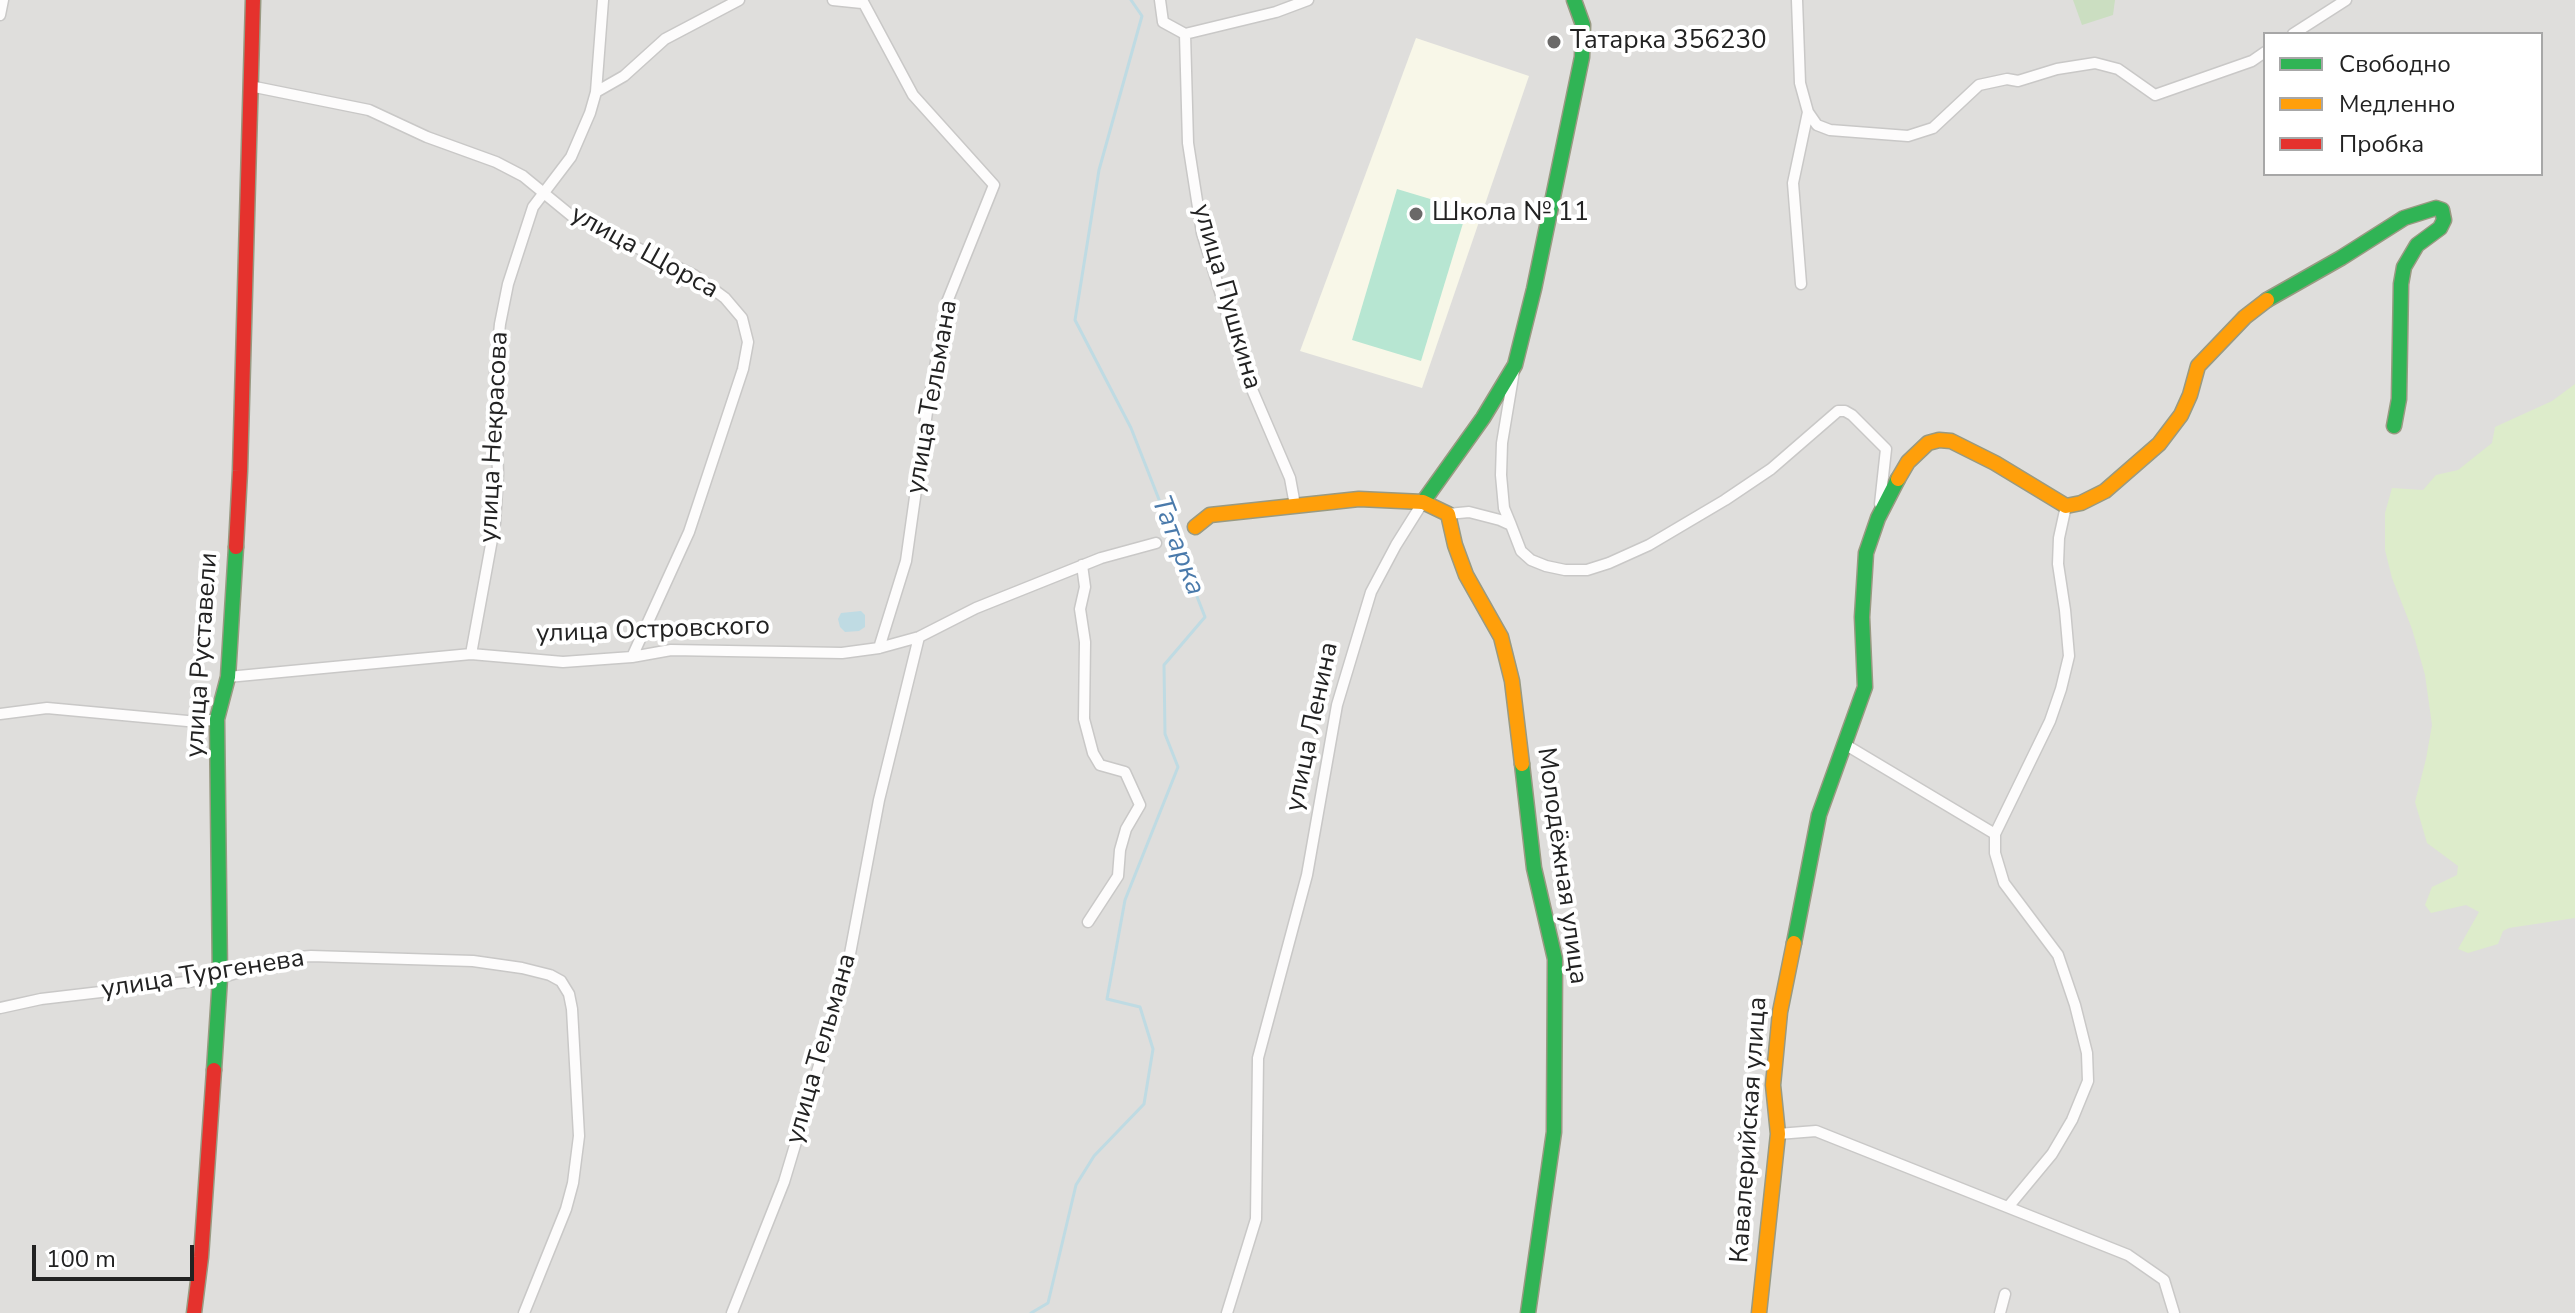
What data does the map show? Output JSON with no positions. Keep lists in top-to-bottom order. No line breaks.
{"streets":{"street":["улица Щорса","улица Пушкина","улица Тельмана","улица Некрасова","улица Островского","улица Руставели","улица Ленина","Молодёжная улица","улица Тургенева","Кавалерийская улица"]},"crossings":[["улица Щорса","улица Некрасова"],["улица Щорса","улица Островского"],["улица Щорса","улица Руставели"],["улица Тельмана","улица Островского"],["улица Некрасова","улица Островского"],["улица Островского","улица Руставели"],["улица Руставели","улица Тургенева"]],"water":["Татарка"],"places":["Татарка 356230","Школа № 11"],"legend":["Свободно","Медленно","Пробка"],"scale_bar":"100 m"}
